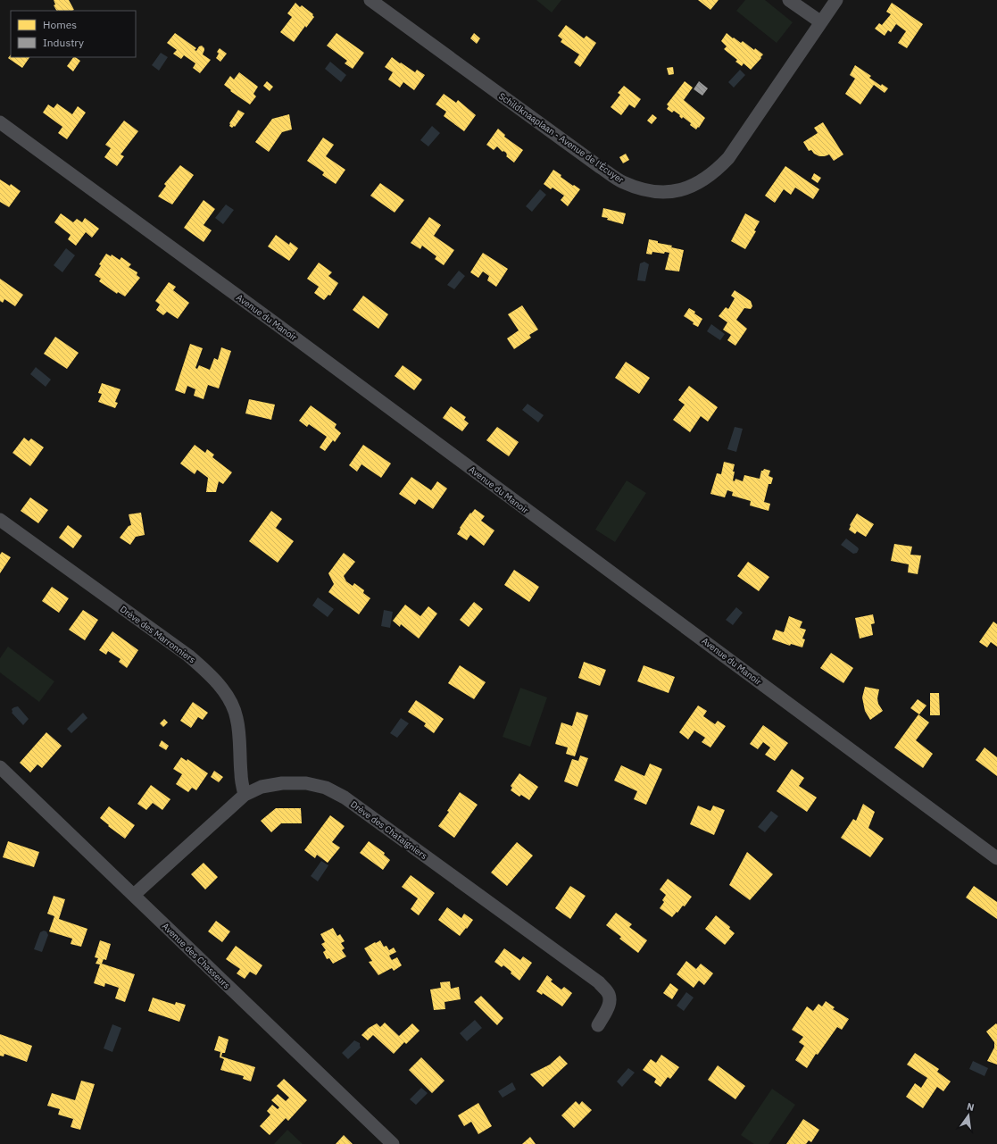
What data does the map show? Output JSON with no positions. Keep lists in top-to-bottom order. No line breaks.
{"streets":{"street":["Schildknaaplaan - Avenue de l'Écuyer","Avenue du Manoir","Drève des Marronniers","Drève des Chataigniers","Avenue des Chasseurs"]},"crossings":[["Drève des Marronniers","Drève des Chataigniers"],["Drève des Chataigniers","Avenue des Chasseurs"]],"legend":["Homes","Industry"],"north":"top"}
